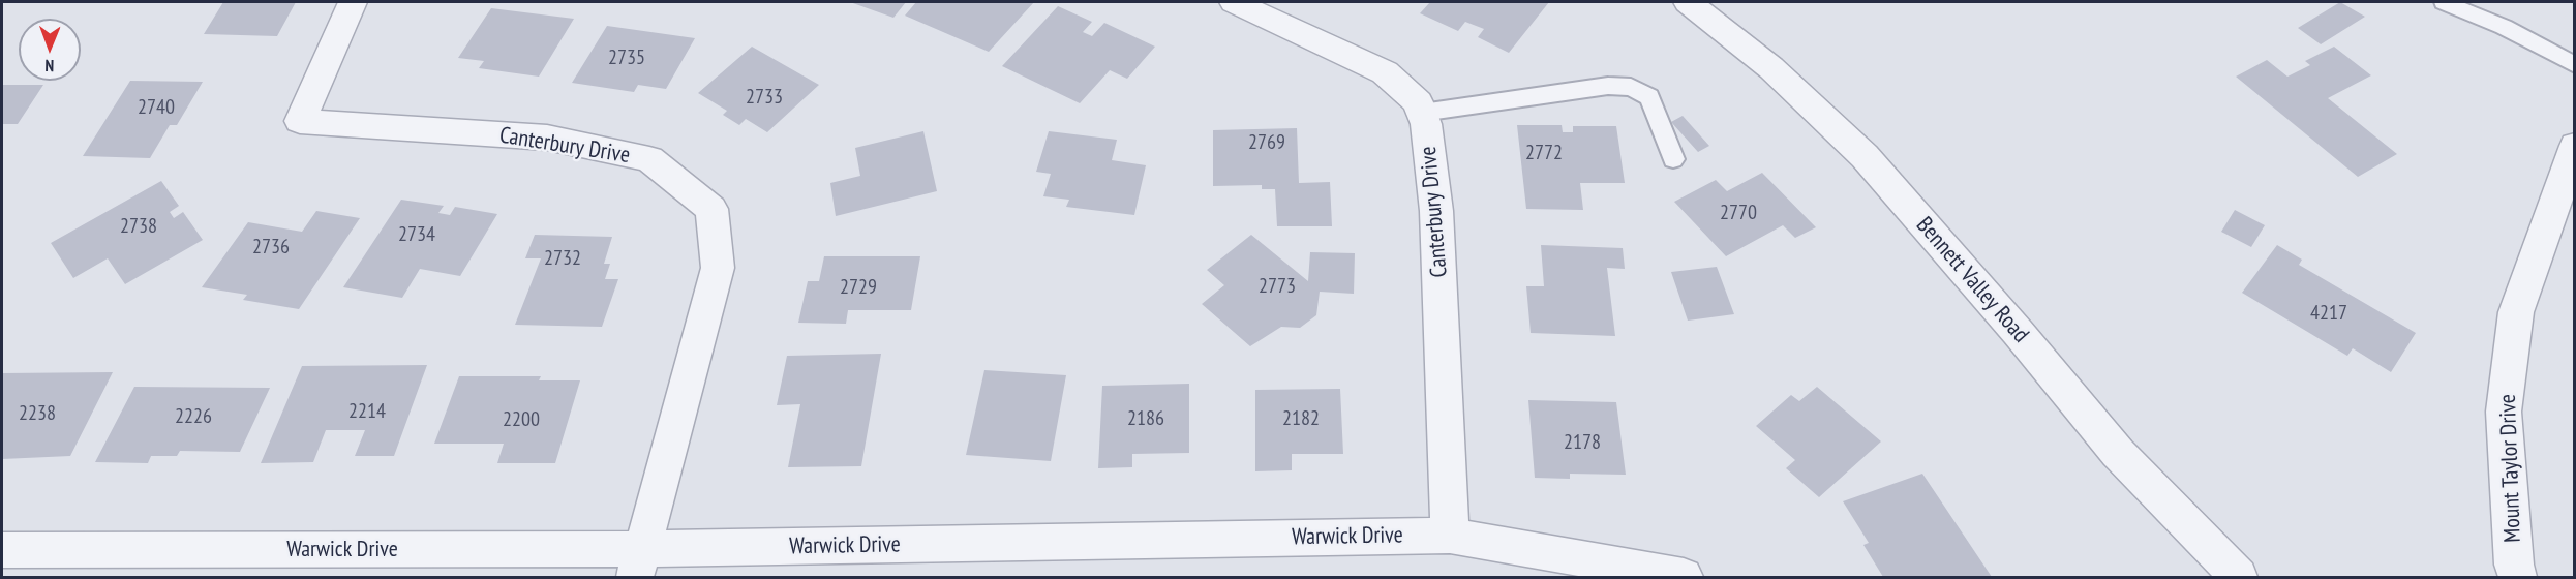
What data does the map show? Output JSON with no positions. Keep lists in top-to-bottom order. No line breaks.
{"streets":{"street":["Canterbury Drive","Bennett Valley Road","Mount Taylor Drive","Warwick Drive"]},"crossings":[["Canterbury Drive","Warwick Drive"]],"house_numbers":["2735","2733","2740","2769","2772","2770","2738","2734","2736","2732","2773","2729","4217","2214","2238","2226","2186","2182","2200","2178"],"north":"bottom"}
